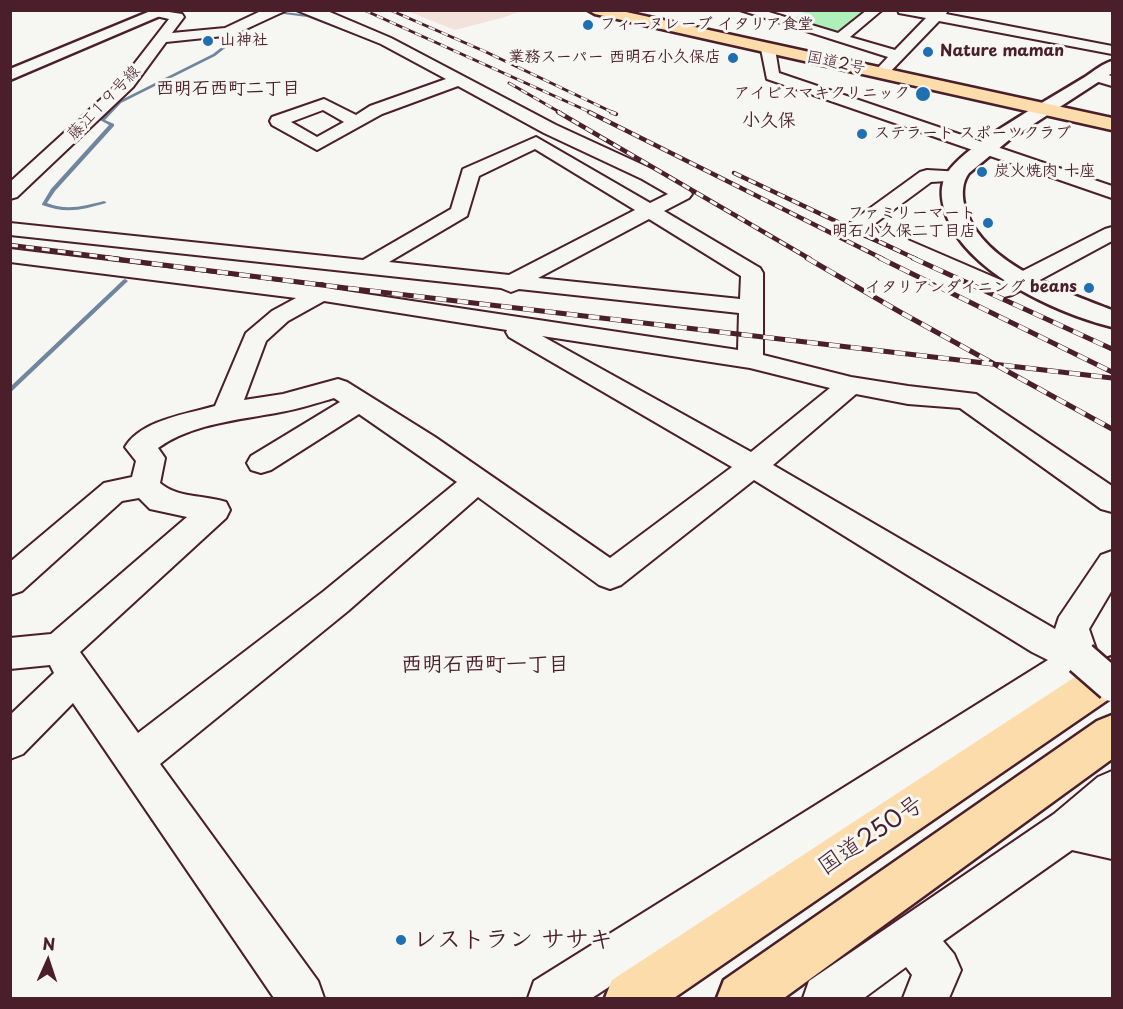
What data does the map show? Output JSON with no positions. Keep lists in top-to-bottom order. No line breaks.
{"streets":{"highway":["国道2号","国道250号"],"street":["藤江１９号線"]},"districts":["西明石西町二丁目","小久保","西明石西町一丁目"],"places":["フィーヌレーブ イタリア食堂","山神社","Nature maman","業務スーパー 西明石小久保店","アイビスマキクリニック","ステラート スポーツクラブ","炭火焼肉 十座","ファミリーマート 明石小久保二丁目店","イタリアンダイニング beans","レストラン ササキ"],"north":"top"}
